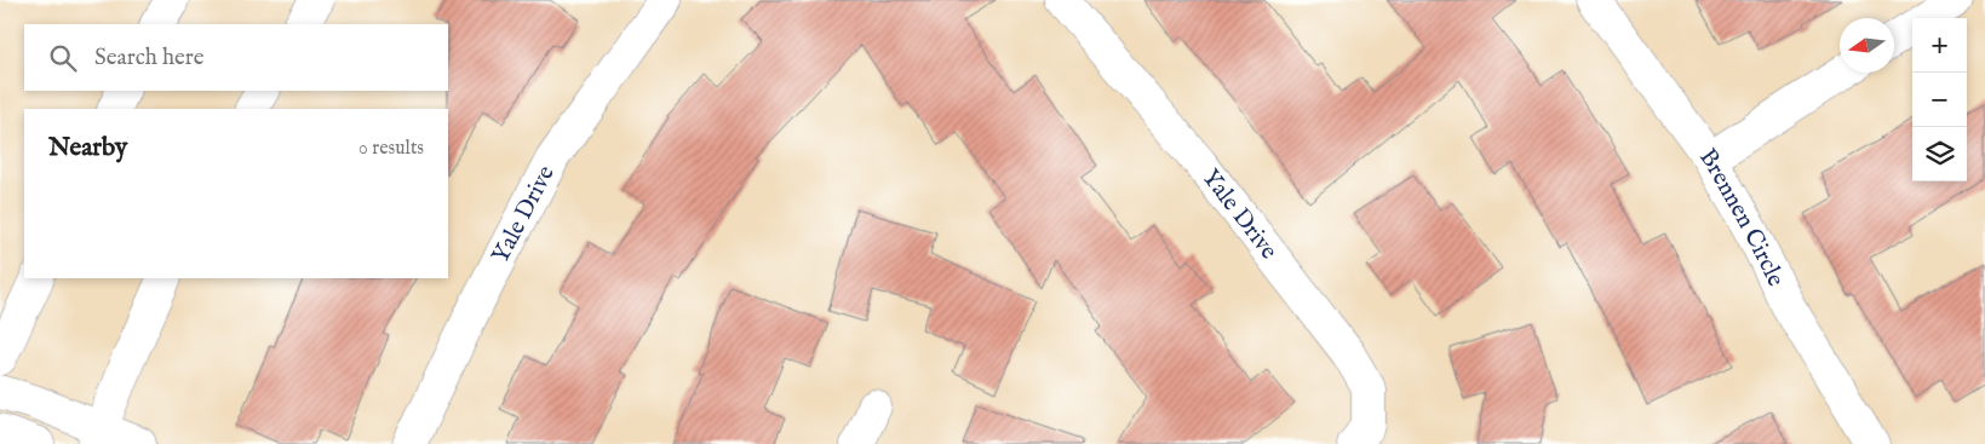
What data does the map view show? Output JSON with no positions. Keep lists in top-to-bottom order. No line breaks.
{"streets":{"street":["Yale Drive","Brennen Circle"]},"north":"left","page":{"map_buttons":["+","−"],"search":"Search here","heading":["Nearby","0 results"]}}
